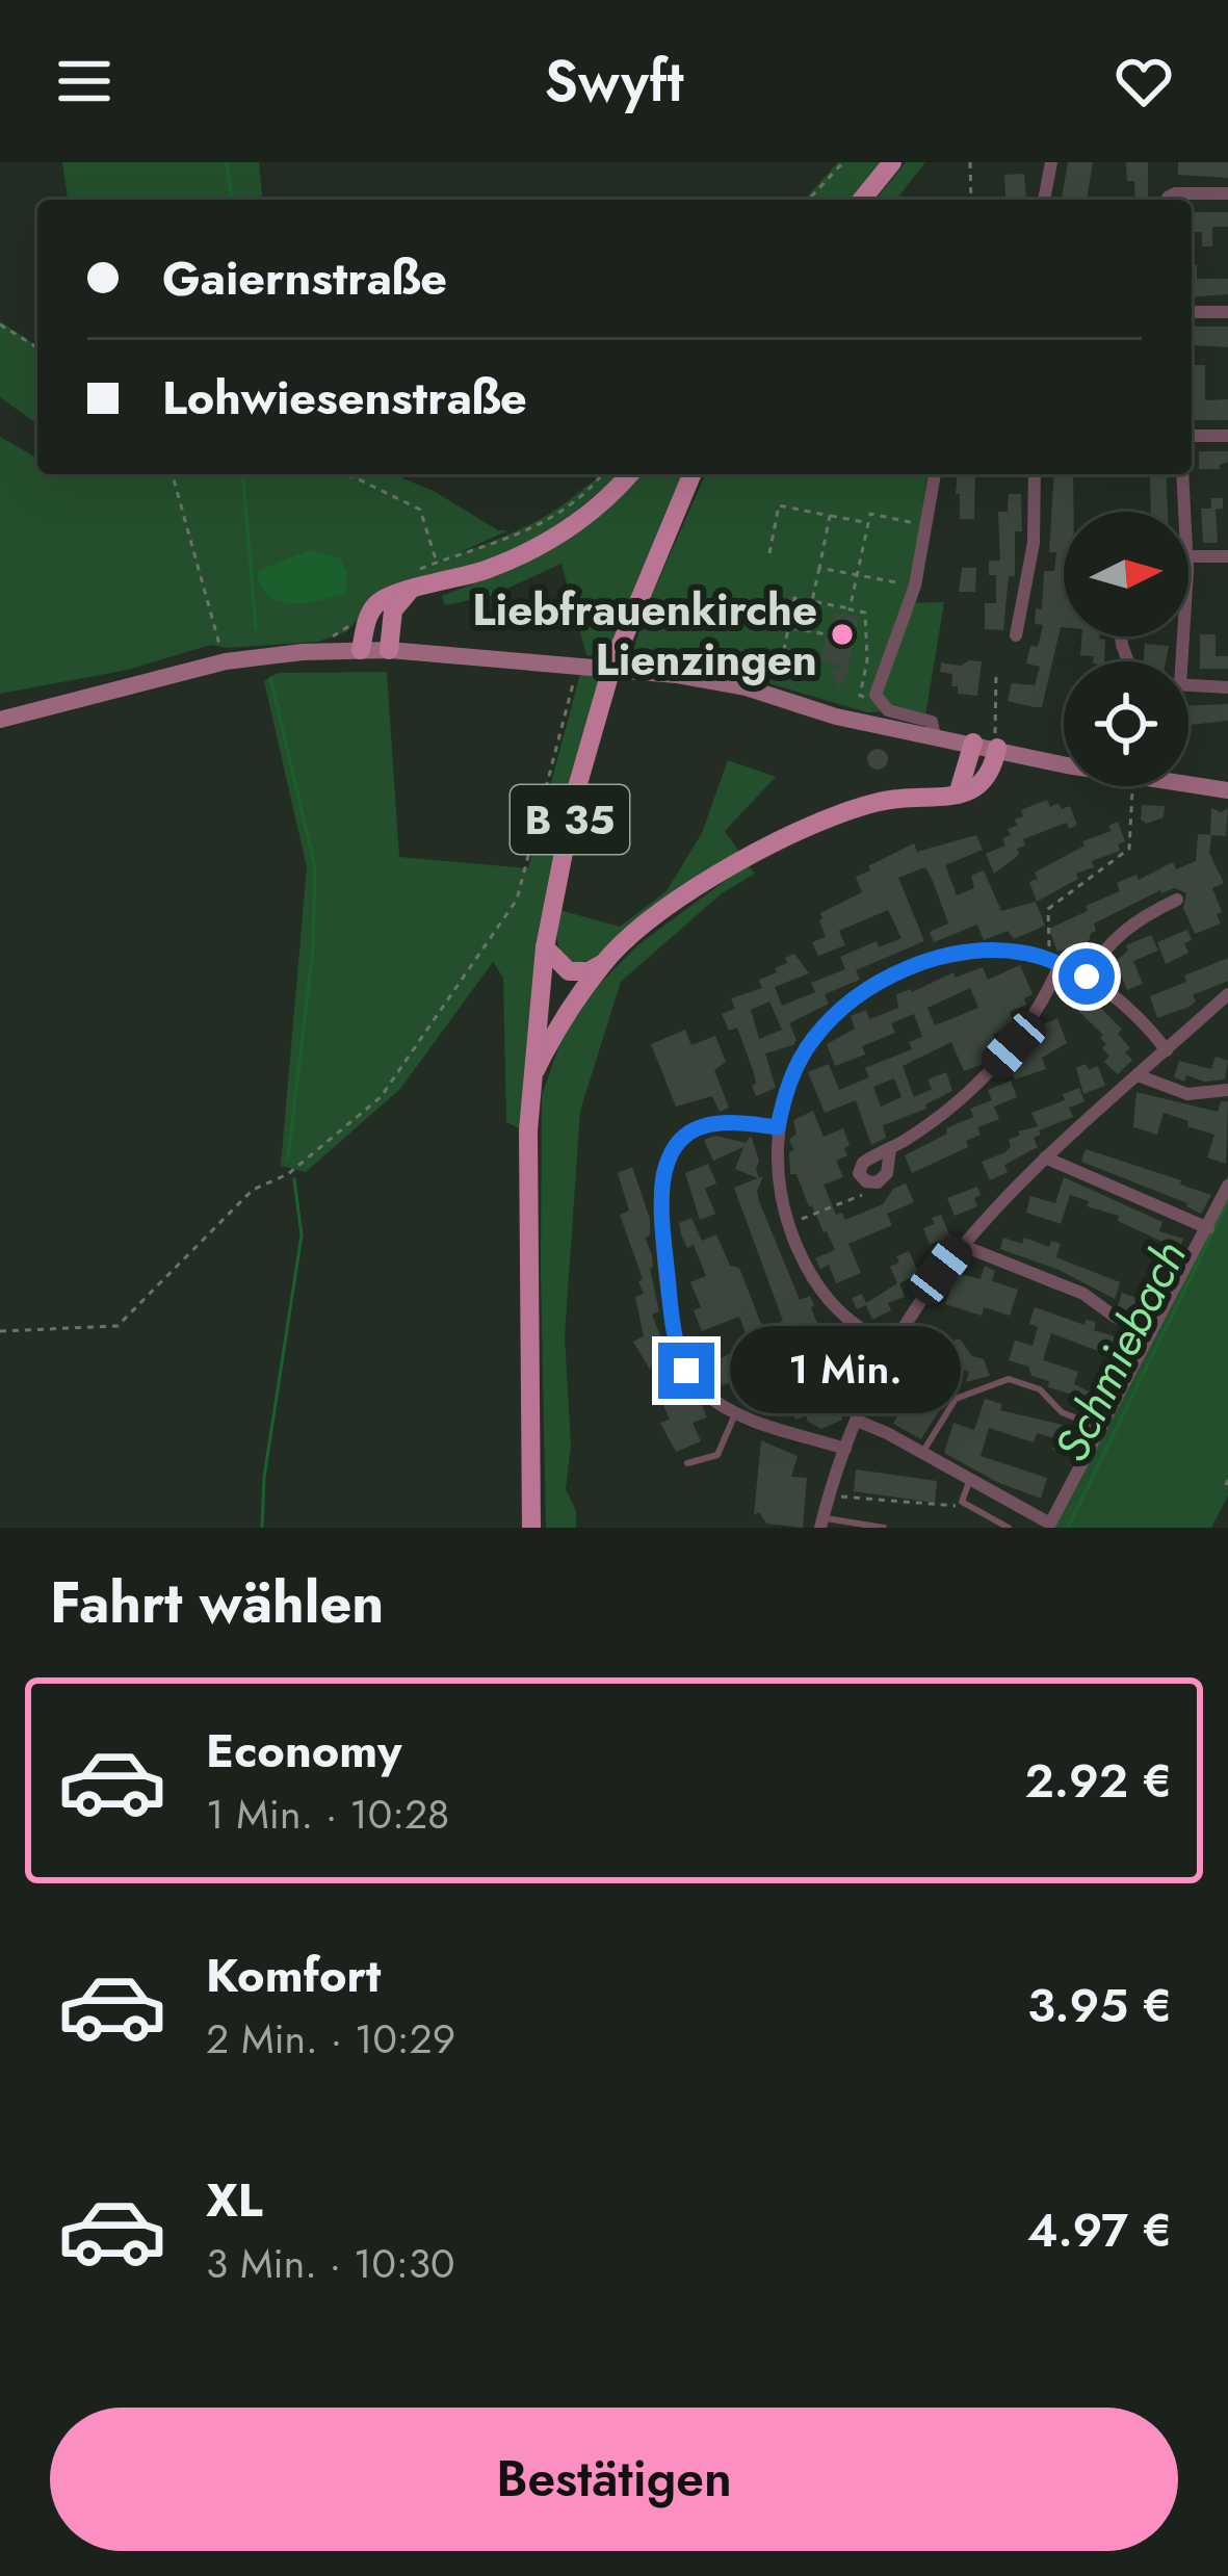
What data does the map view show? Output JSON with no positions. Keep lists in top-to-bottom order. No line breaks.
{"streets":{"main road":["B 35"]},"water":["Schmiebach"],"places":["Liebfrauenkirche Lienzingen"],"north":"right","page":{"header":"Swyft","banner":["Gaiernstraße","Lohwiesenstraße"],"bubble":"1 Min.","heading":"Fahrt wählen","list":[{"name":"Economy","note":"1 Min. · 10:28","value":"2.92 €"},{"name":"Komfort","note":"2 Min. · 10:29","value":"3.95 €"},{"name":"XL","note":"3 Min. · 10:30","value":"4.97 €"}],"buttons":"Bestätigen"}}
